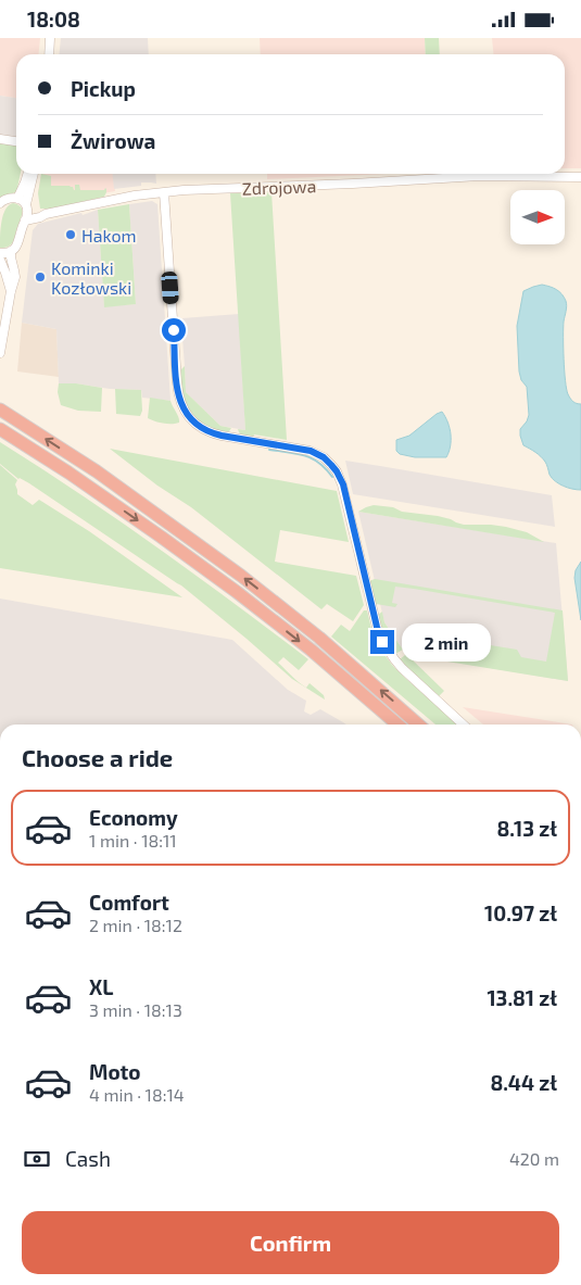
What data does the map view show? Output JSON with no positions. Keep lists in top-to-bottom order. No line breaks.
{"streets":{"street":["Zdrojowa"]},"places":["Hakom","Kominki Kozłowski"],"north":"right","page":{"status":"18:08","banner":["Pickup","Żwirowa"],"bubble":"2 min","heading":"Choose a ride","list":[{"name":"Economy","note":"1 min · 18:11","value":"8.13 zł"},{"name":"Comfort","note":"2 min · 18:12","value":"10.97 zł"},{"name":"XL","note":"3 min · 18:13","value":"13.81 zł"},{"name":"Moto","note":"4 min · 18:14","value":"8.44 zł"}],"pay":["Cash","420 m"],"buttons":"Confirm"}}
